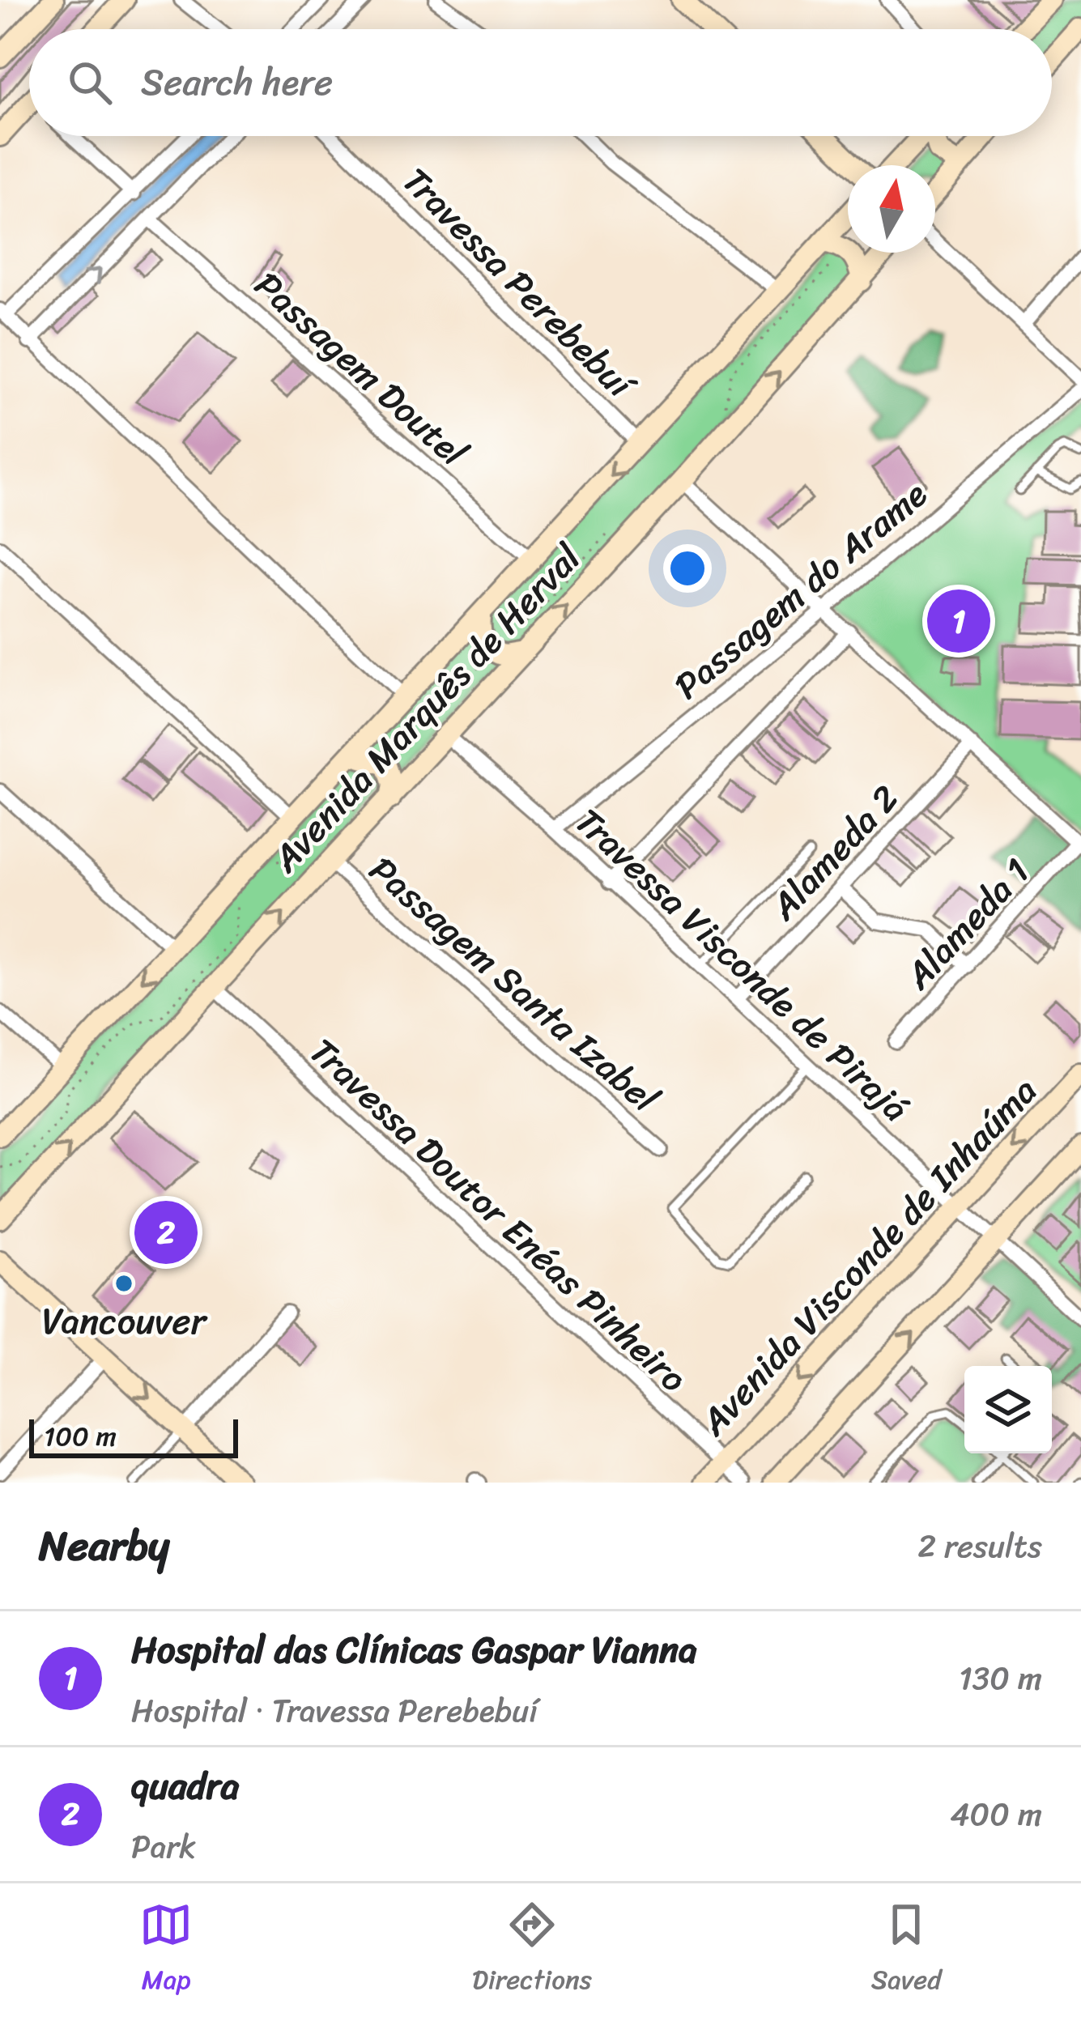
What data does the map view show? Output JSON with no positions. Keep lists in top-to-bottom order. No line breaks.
{"streets":{"main road":["Avenida Marquês de Herval","Avenida Visconde de Inhaúma"],"street":["Travessa Perebebuí","Passagem Doutel","Passagem do Arame","Alameda 2","Alameda 1","Travessa Visconde de Pirajá","Passagem Santa Izabel","Travessa Doutor Enéas Pinheiro"]},"crossings":[["Travessa Perebebuí","Avenida Marquês de Herval"],["Passagem Doutel","Avenida Marquês de Herval"],["Passagem do Arame","Travessa Visconde de Pirajá"],["Avenida Marquês de Herval","Travessa Visconde de Pirajá"],["Avenida Marquês de Herval","Passagem Santa Izabel"],["Avenida Marquês de Herval","Travessa Doutor Enéas Pinheiro"],["Alameda 2","Travessa Visconde de Pirajá"],["Travessa Visconde de Pirajá","Avenida Visconde de Inhaúma"],["Travessa Doutor Enéas Pinheiro","Avenida Visconde de Inhaúma"]],"places":["Vancouver"],"scale_bar":"100 m","north":"top","page":{"search":"Search here","pins":["1","2"],"scale":"100 m","heading":["Nearby","2 results"],"list":[{"mark":"1","name":"Hospital das Clínicas Gaspar Vianna","note":"Hospital · Travessa Perebebuí","value":"130 m"},{"mark":"2","name":"quadra","note":"Park","value":"400 m"}],"nav":["Map","Directions","Saved"]}}
